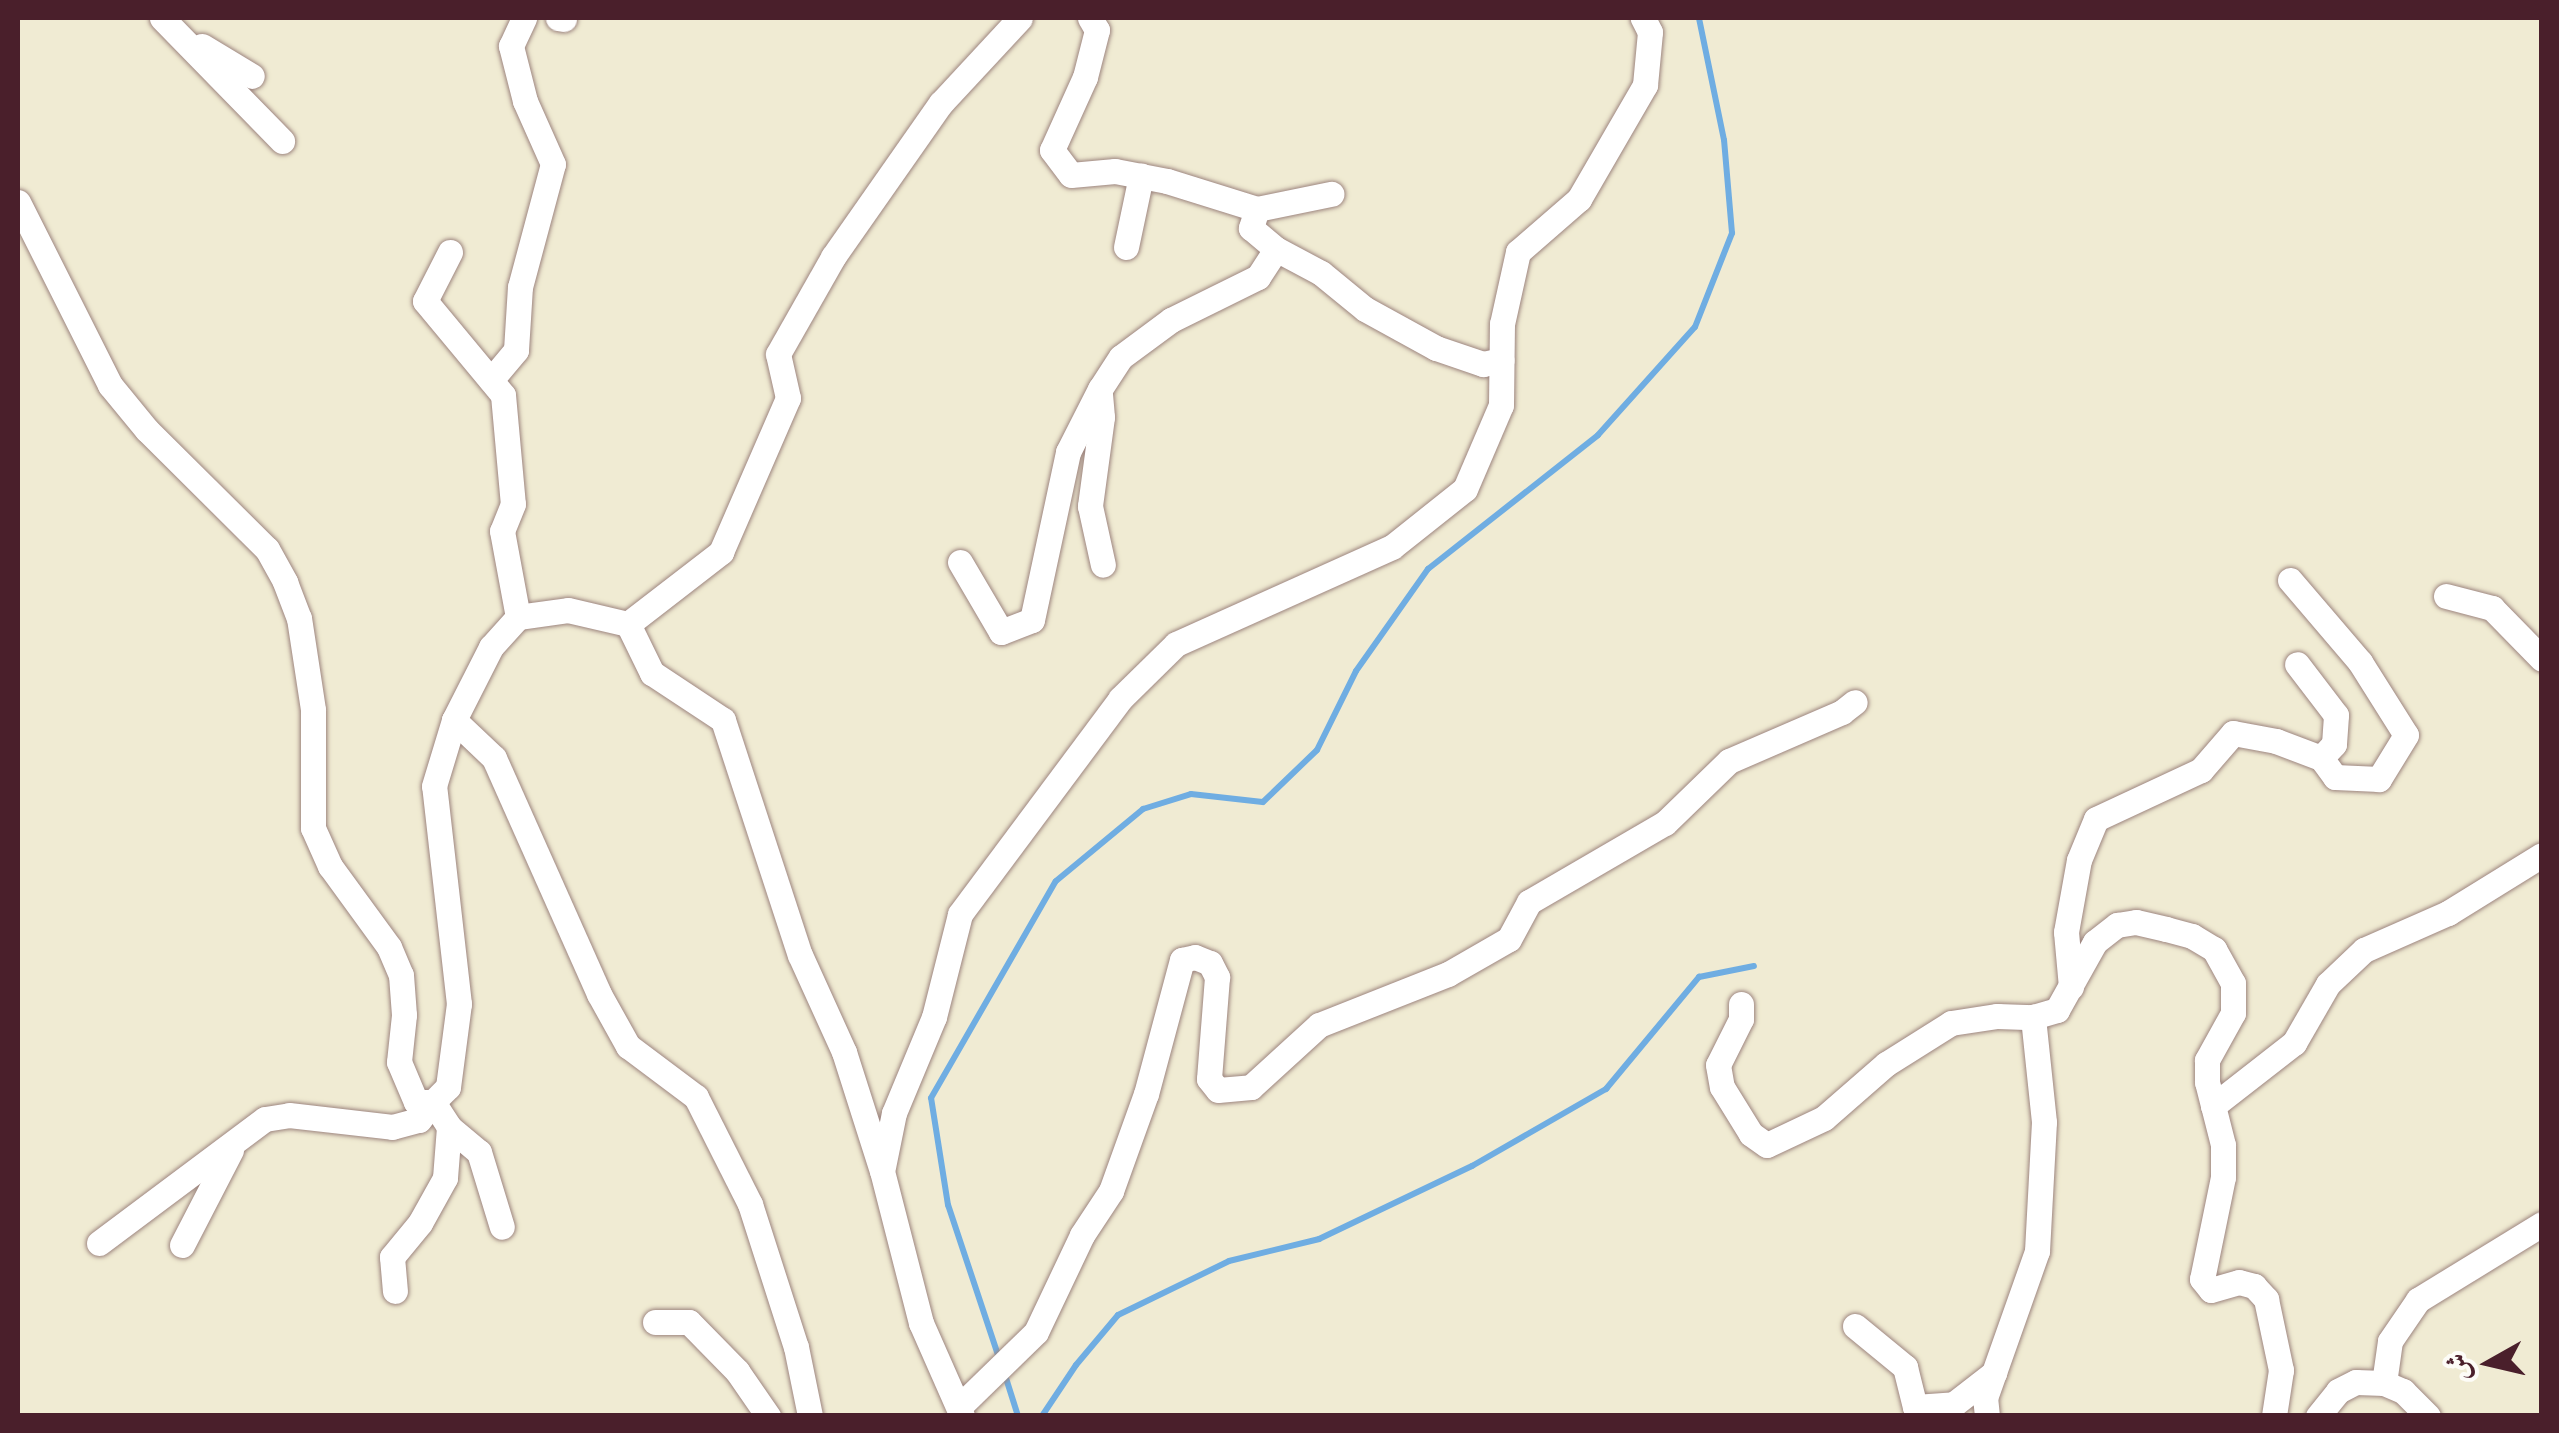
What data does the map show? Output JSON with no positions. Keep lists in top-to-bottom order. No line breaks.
{"north":"left"}
